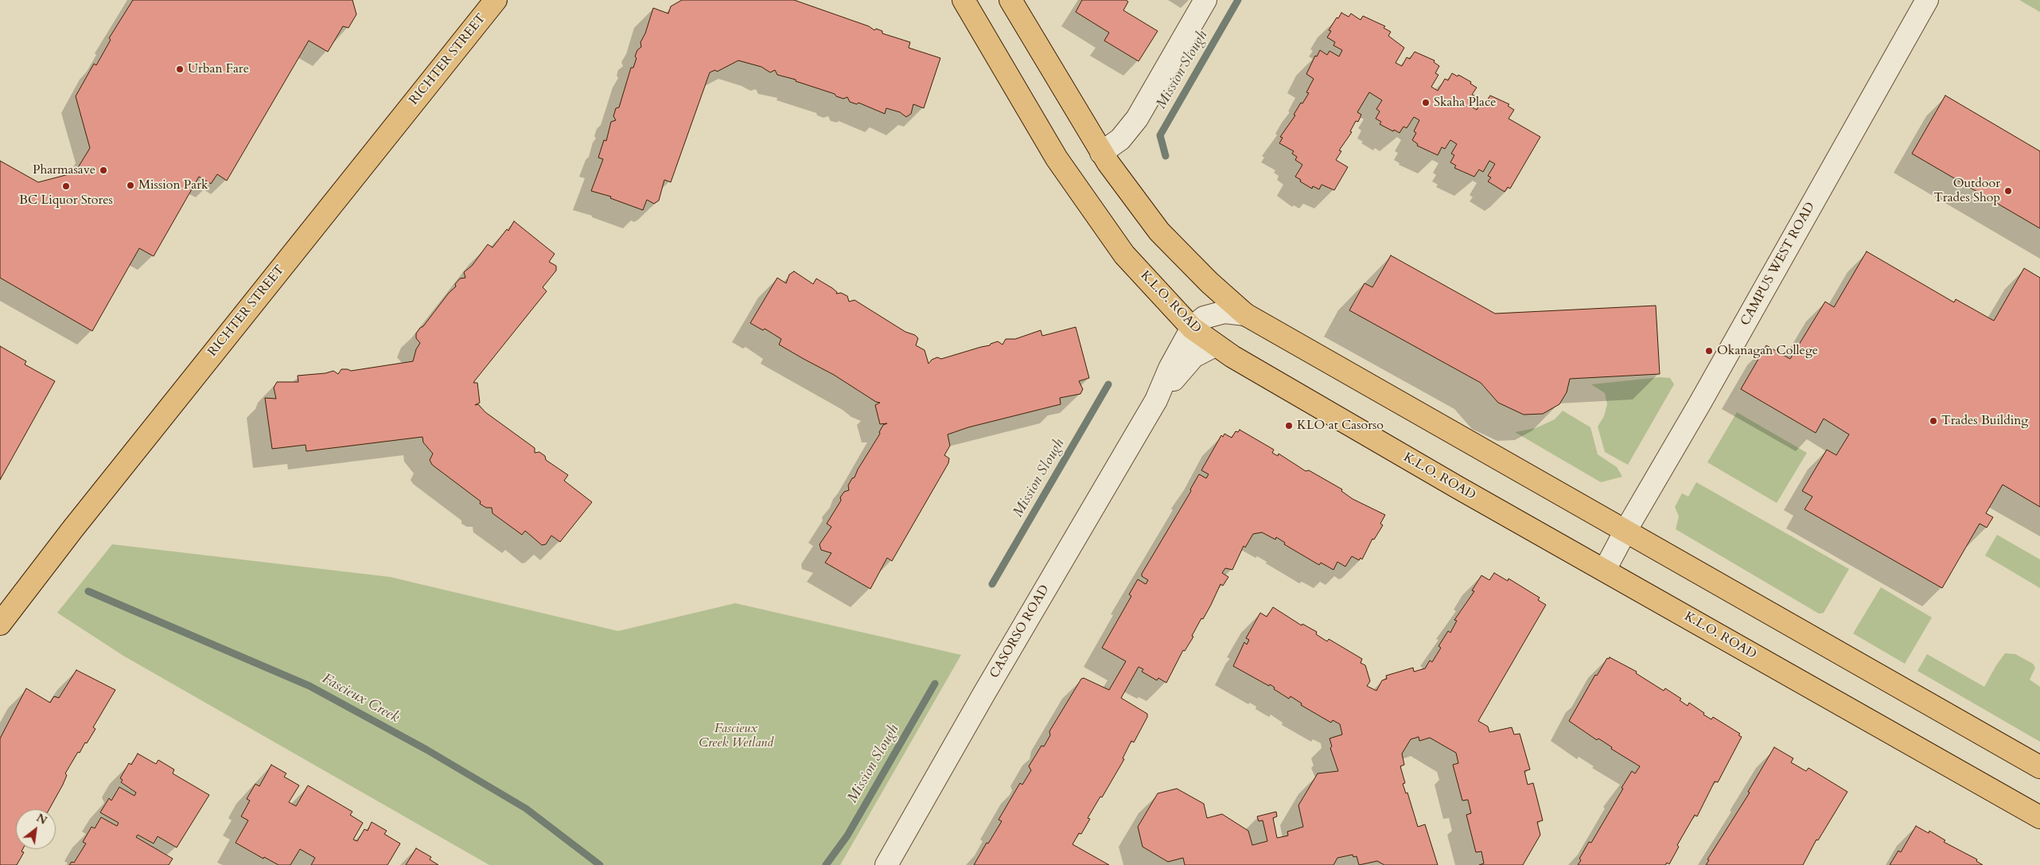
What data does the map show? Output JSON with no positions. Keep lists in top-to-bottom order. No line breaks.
{"streets":{"main road":["RICHTER STREET","K.L.O. ROAD"],"street":["CAMPUS WEST ROAD","CASORSO ROAD"]},"crossings":[["CAMPUS WEST ROAD","K.L.O. ROAD"],["K.L.O. ROAD","CASORSO ROAD"]],"water":["Mission Slough","Fascieux Creek"],"parks":["Fascieux Creek Wetland"],"places":["Urban Fare","Skaha Place","Pharmasave","Mission Park","BC Liquor Stores","Outdoor Trades Shop","Okanagan College","Trades Building","KLO at Casorso"],"north":"top right"}
